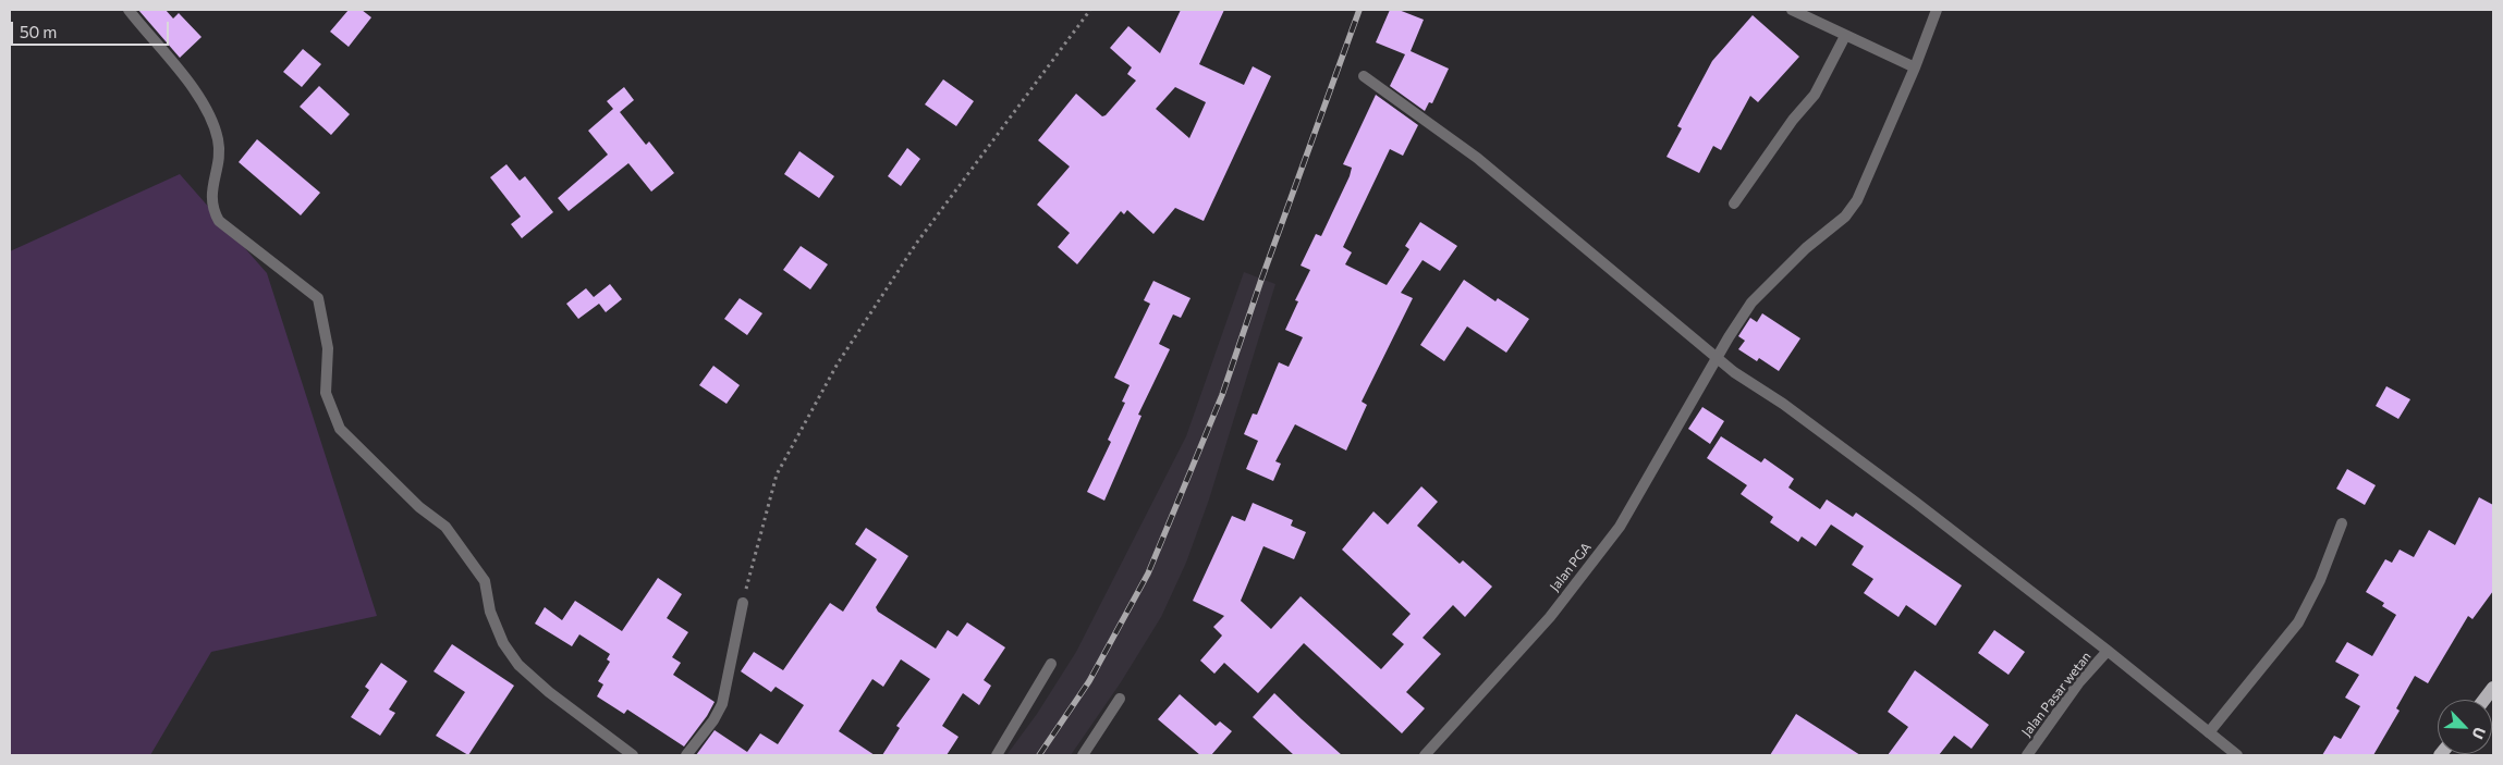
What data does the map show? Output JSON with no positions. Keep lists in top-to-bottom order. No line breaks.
{"streets":{"street":["Jalan PGA","Jalan Pasar wetan"]},"scale_bar":"50 m","north":"bottom right"}
